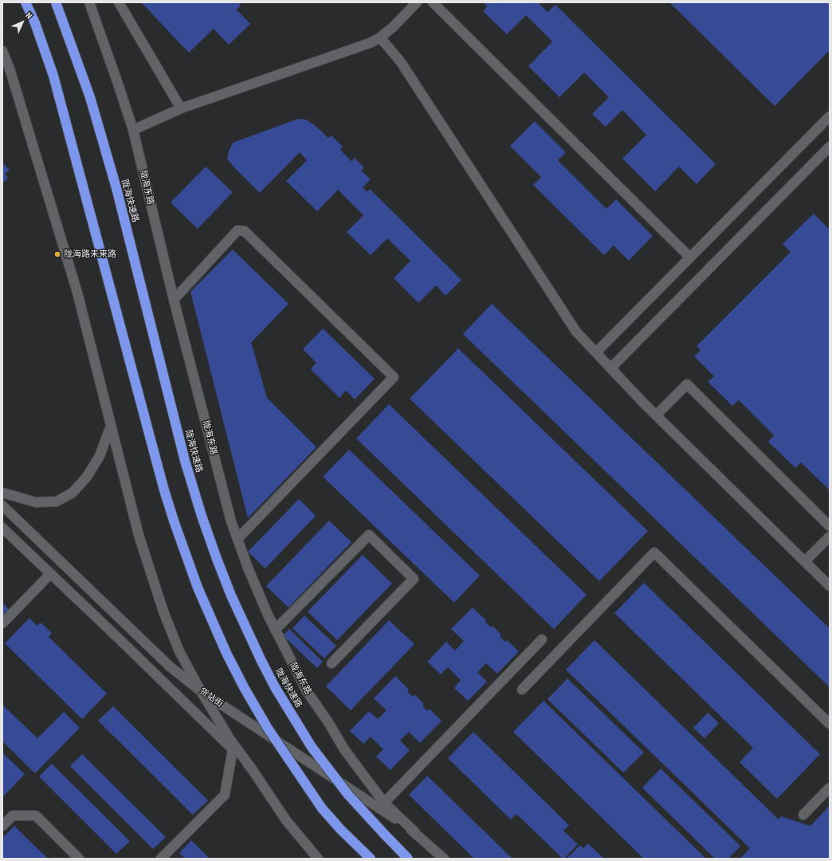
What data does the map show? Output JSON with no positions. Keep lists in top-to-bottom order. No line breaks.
{"streets":{"highway":["陇海快速路"],"street":["陇海东路","货站街"]},"crossings":[["陇海东路","货站街"]],"places":["陇海路未来路"],"north":"top right"}
